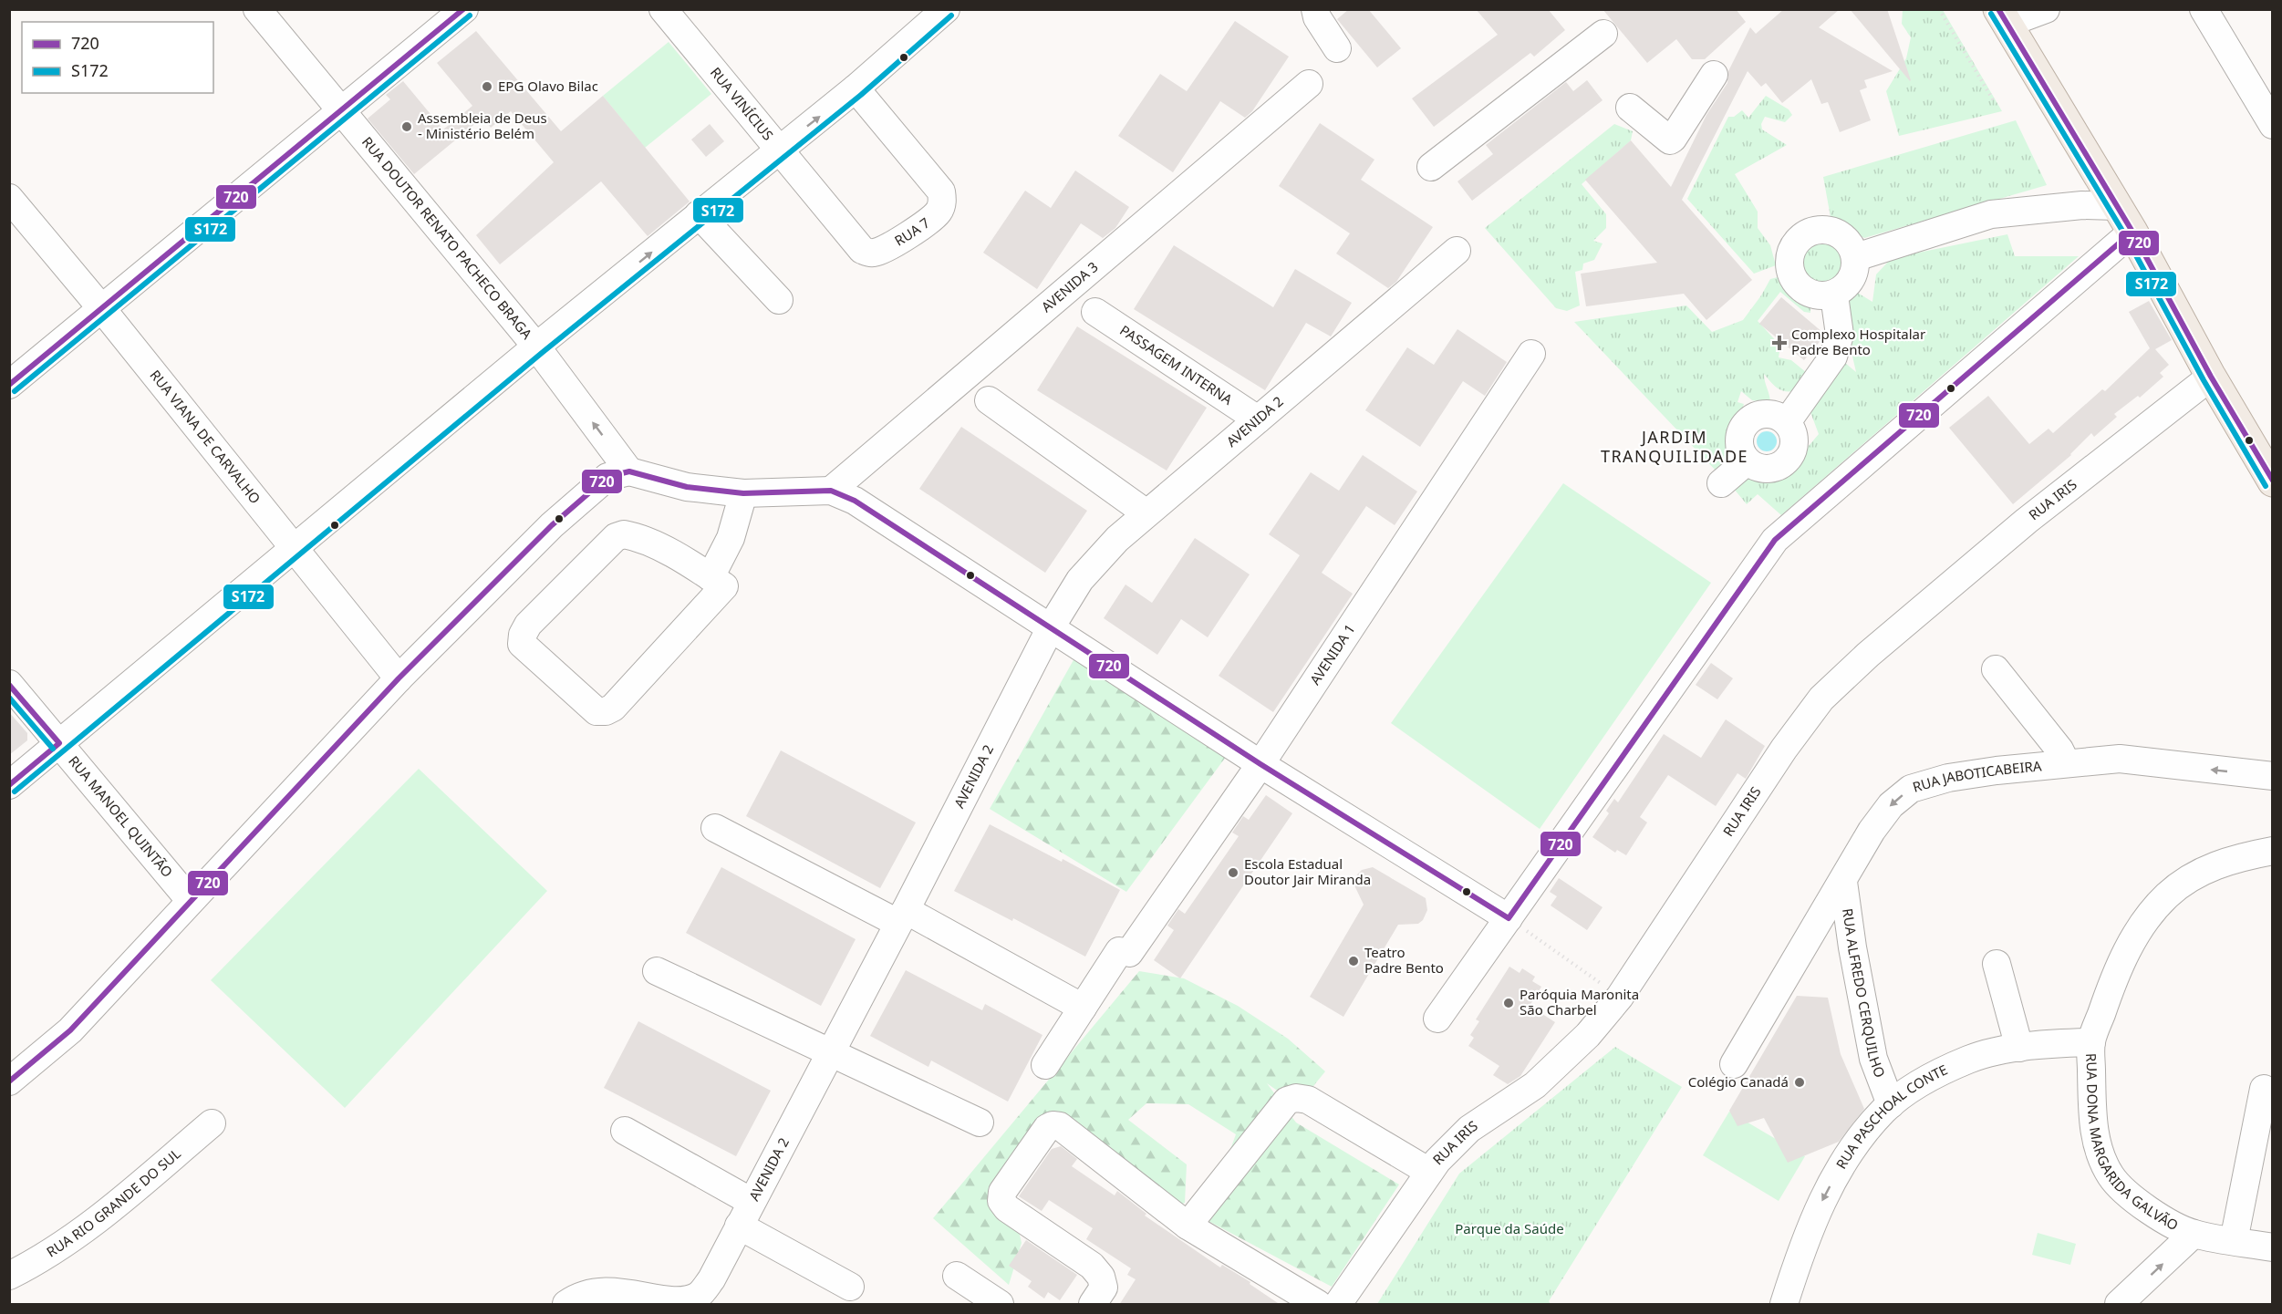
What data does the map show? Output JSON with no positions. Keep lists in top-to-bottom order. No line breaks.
{"streets":{"street":["RUA VINÍCIUS","RUA 7","RUA DOUTOR RENATO PACHECO BRAGA","AVENIDA 3","PASSAGEM INTERNA","AVENIDA 2","RUA VIANA DE CARVALHO","RUA IRIS","AVENIDA 1","RUA JABOTICABEIRA","RUA MANOEL QUINTÃO","RUA ALFREDO CERQUILHO","RUA PASCHOAL CONTE","RUA DONA MARGARIDA GALVÃO","RUA RIO GRANDE DO SUL"]},"crossings":[["RUA VINÍCIUS","RUA 7"],["PASSAGEM INTERNA","AVENIDA 2"],["RUA JABOTICABEIRA","RUA ALFREDO CERQUILHO"],["RUA ALFREDO CERQUILHO","RUA PASCHOAL CONTE"],["RUA PASCHOAL CONTE","RUA DONA MARGARIDA GALVÃO"]],"one_way":["RUA JABOTICABEIRA","RUA PASCHOAL CONTE"],"districts":["JARDIM TRANQUILIDADE"],"parks":["Parque da Saúde"],"places":{"other":["EPG Olavo Bilac","Assembleia de Deus - Ministério Belém","Escola Estadual Doutor Jair Miranda","Teatro Padre Bento","Paróquia Maronita São Charbel","Colégio Canadá"],"health":["Complexo Hospitalar Padre Bento"]},"lines":["transit line 720","transit line S172"],"legend":["720","S172"]}
